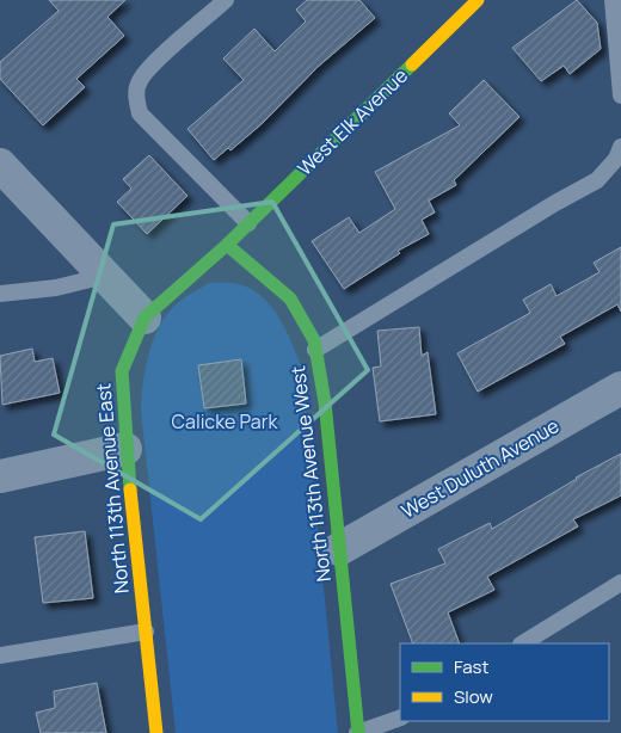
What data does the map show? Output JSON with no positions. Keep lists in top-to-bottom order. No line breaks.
{"streets":{"street":["West Elk Avenue","West Duluth Avenue","North 113th Avenue West","North 113th Avenue East"]},"crossings":[["West Elk Avenue","North 113th Avenue West"],["West Elk Avenue","North 113th Avenue East"],["West Duluth Avenue","North 113th Avenue West"],["North 113th Avenue West","North 113th Avenue East"]],"parks":["Calicke Park"],"legend":["Fast","Slow"]}
